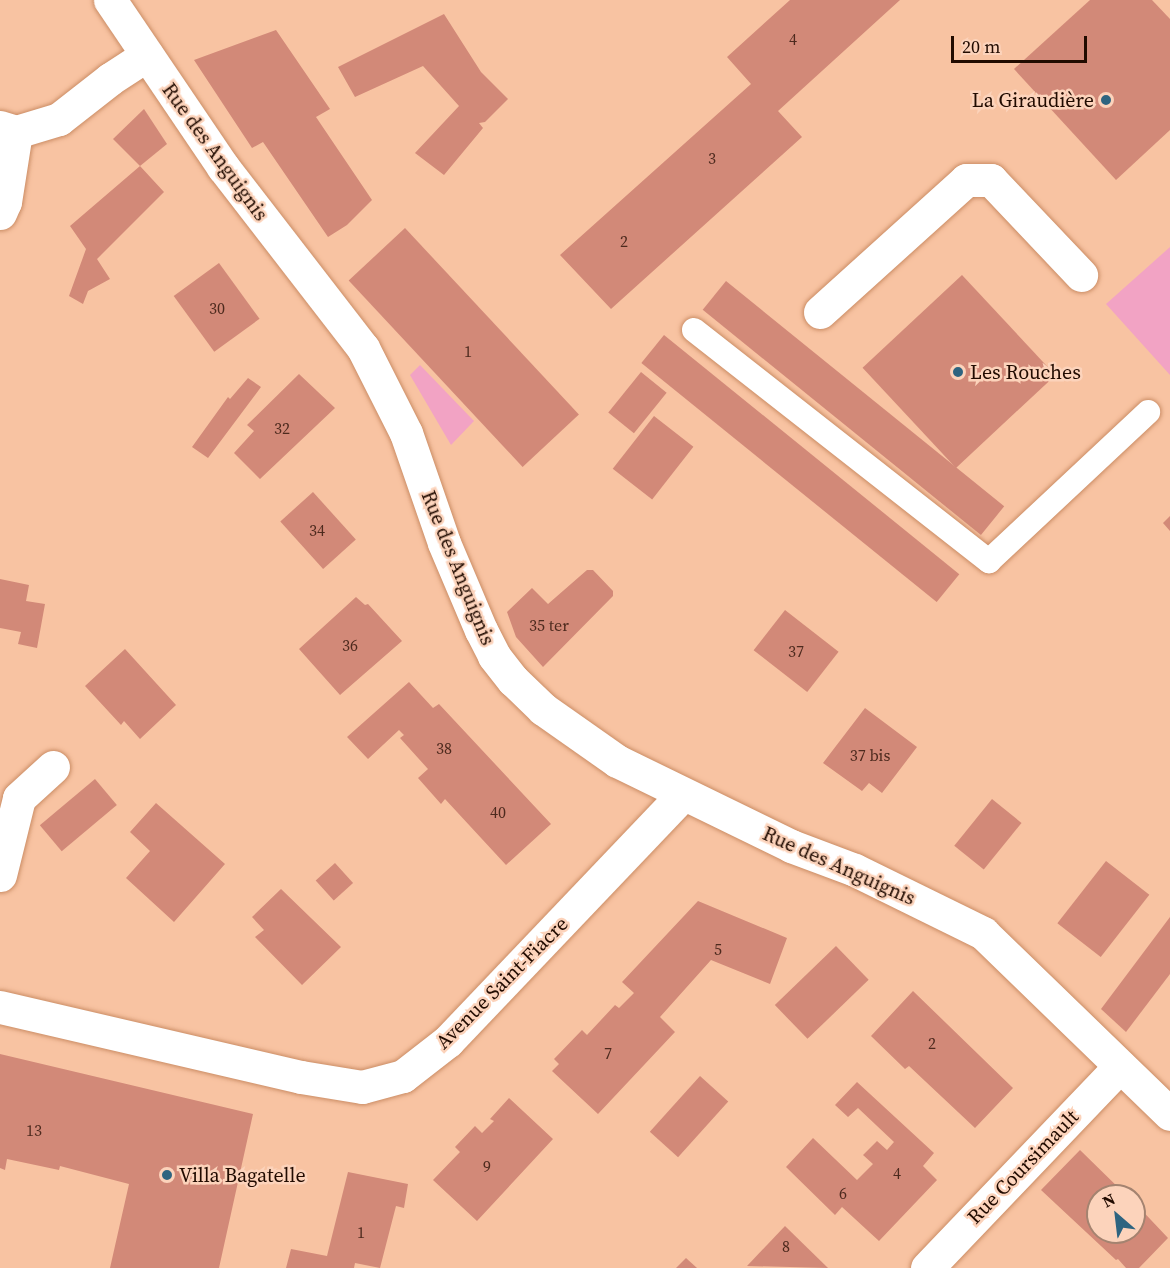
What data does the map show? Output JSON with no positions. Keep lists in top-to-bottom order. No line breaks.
{"streets":{"street":["Rue des Anguignis","Avenue Saint-Fiacre","Rue Coursimault"]},"crossings":[["Rue des Anguignis","Avenue Saint-Fiacre"],["Rue des Anguignis","Rue Coursimault"]],"places":["La Giraudière","Les Rouches","Villa Bagatelle"],"house_numbers":["4","3","2","30","1","32","34","35 ter","36","37","38","37 bis","40","5","2","7","13","9","4","6","1","8"],"scale_bar":"20 m","north":"top left"}
